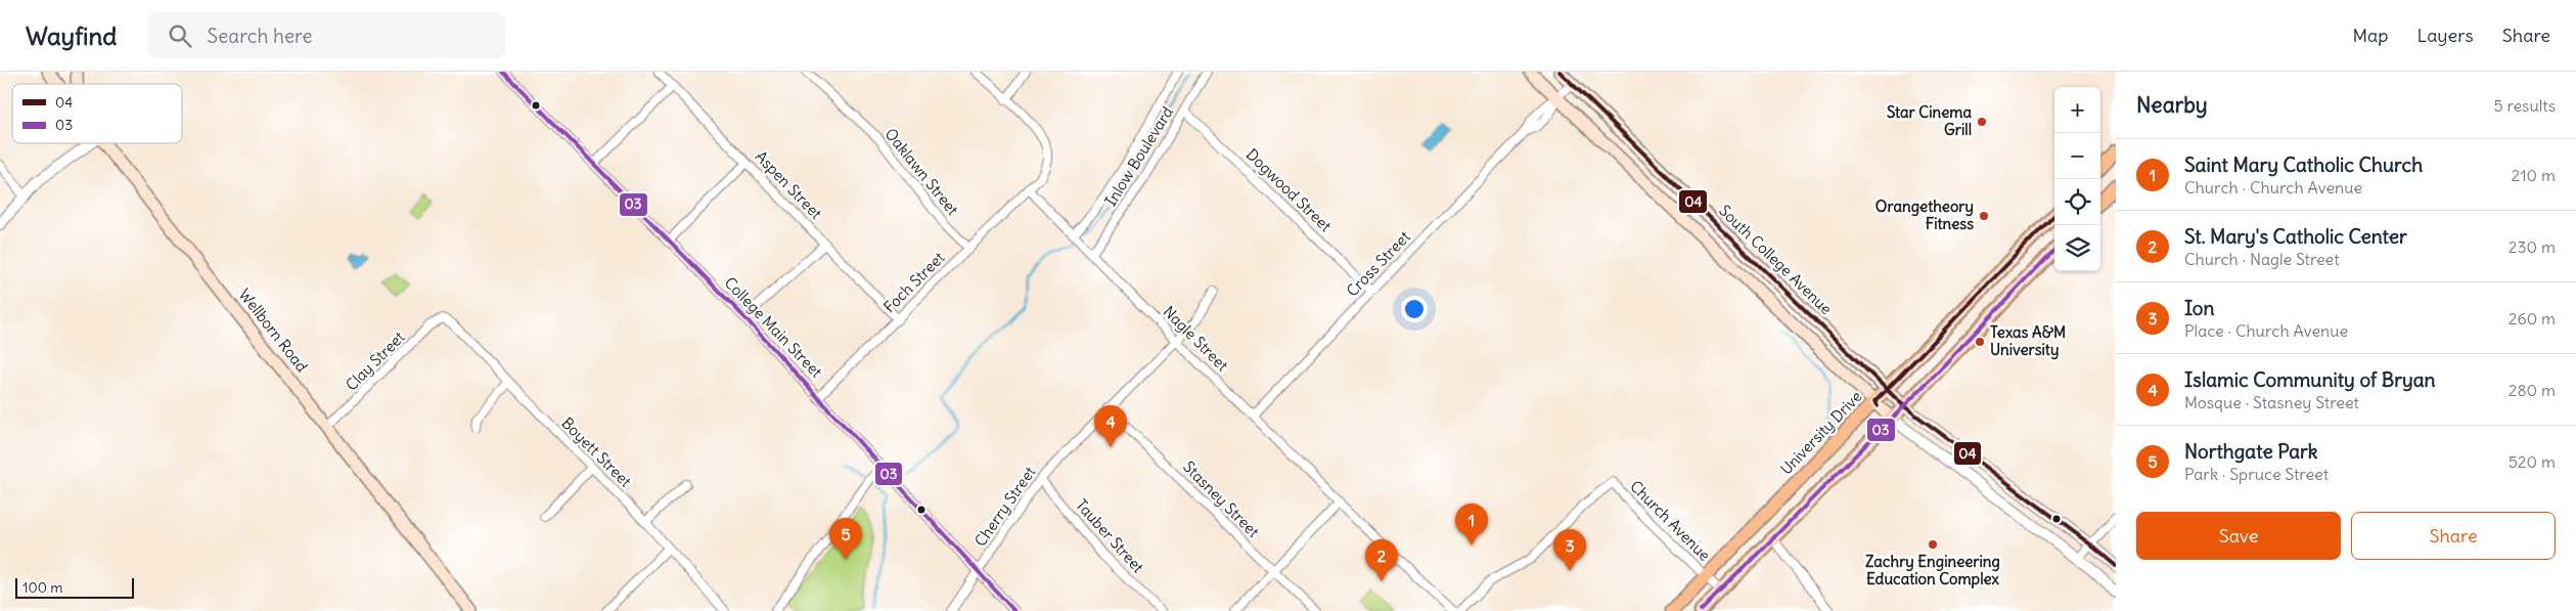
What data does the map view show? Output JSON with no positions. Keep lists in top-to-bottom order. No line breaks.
{"streets":{"main road":["South College Avenue","Wellborn Road","University Drive"],"street":["Inlow Boulevard","Oaklawn Street","Aspen Street","Dogwood Street","Cross Street","Foch Street","College Main Street","Nagle Street","Clay Street","Boyett Street","Stasney Street","Cherry Street","Church Avenue","Tauber Street"]},"crossings":[["Inlow Boulevard","Dogwood Street"],["Inlow Boulevard","Nagle Street"],["Oaklawn Street","Foch Street"],["Aspen Street","Foch Street"],["Dogwood Street","Cross Street"],["South College Avenue","Cross Street"],["South College Avenue","University Drive"],["Cross Street","Nagle Street"],["Foch Street","College Main Street"],["Foch Street","Nagle Street"],["College Main Street","Cherry Street"],["Wellborn Road","Clay Street"],["Nagle Street","Cherry Street"],["Clay Street","Boyett Street"],["University Drive","Church Avenue"],["Stasney Street","Cherry Street"],["Cherry Street","Tauber Street"]],"places":["Star Cinema Grill","Orangetheory Fitness","Texas A&M University","Zachry Engineering Education Complex"],"lines":["transit line 04","transit line 03"],"legend":["04","03"],"scale_bar":"100 m","page":{"header":"Wayfind","search":"Search here","nav":["Map","Layers","Share"],"heading":["Nearby","5 results"],"map_buttons":["+","−"],"list":[{"mark":"1","name":"Saint Mary Catholic Church","note":"Church · Church Avenue","value":"210 m"},{"mark":"2","name":"St. Mary's Catholic Center","note":"Church · Nagle Street","value":"230 m"},{"mark":"3","name":"Ion","note":"Place · Church Avenue","value":"260 m"},{"mark":"4","name":"Islamic Community of Bryan","note":"Mosque · Stasney Street","value":"280 m"},{"mark":"5","name":"Northgate Park","note":"Park · Spruce Street","value":"520 m"}],"pins":["4","1","5","3","2"],"buttons":["Save","Share"],"scale":"100 m"}}
